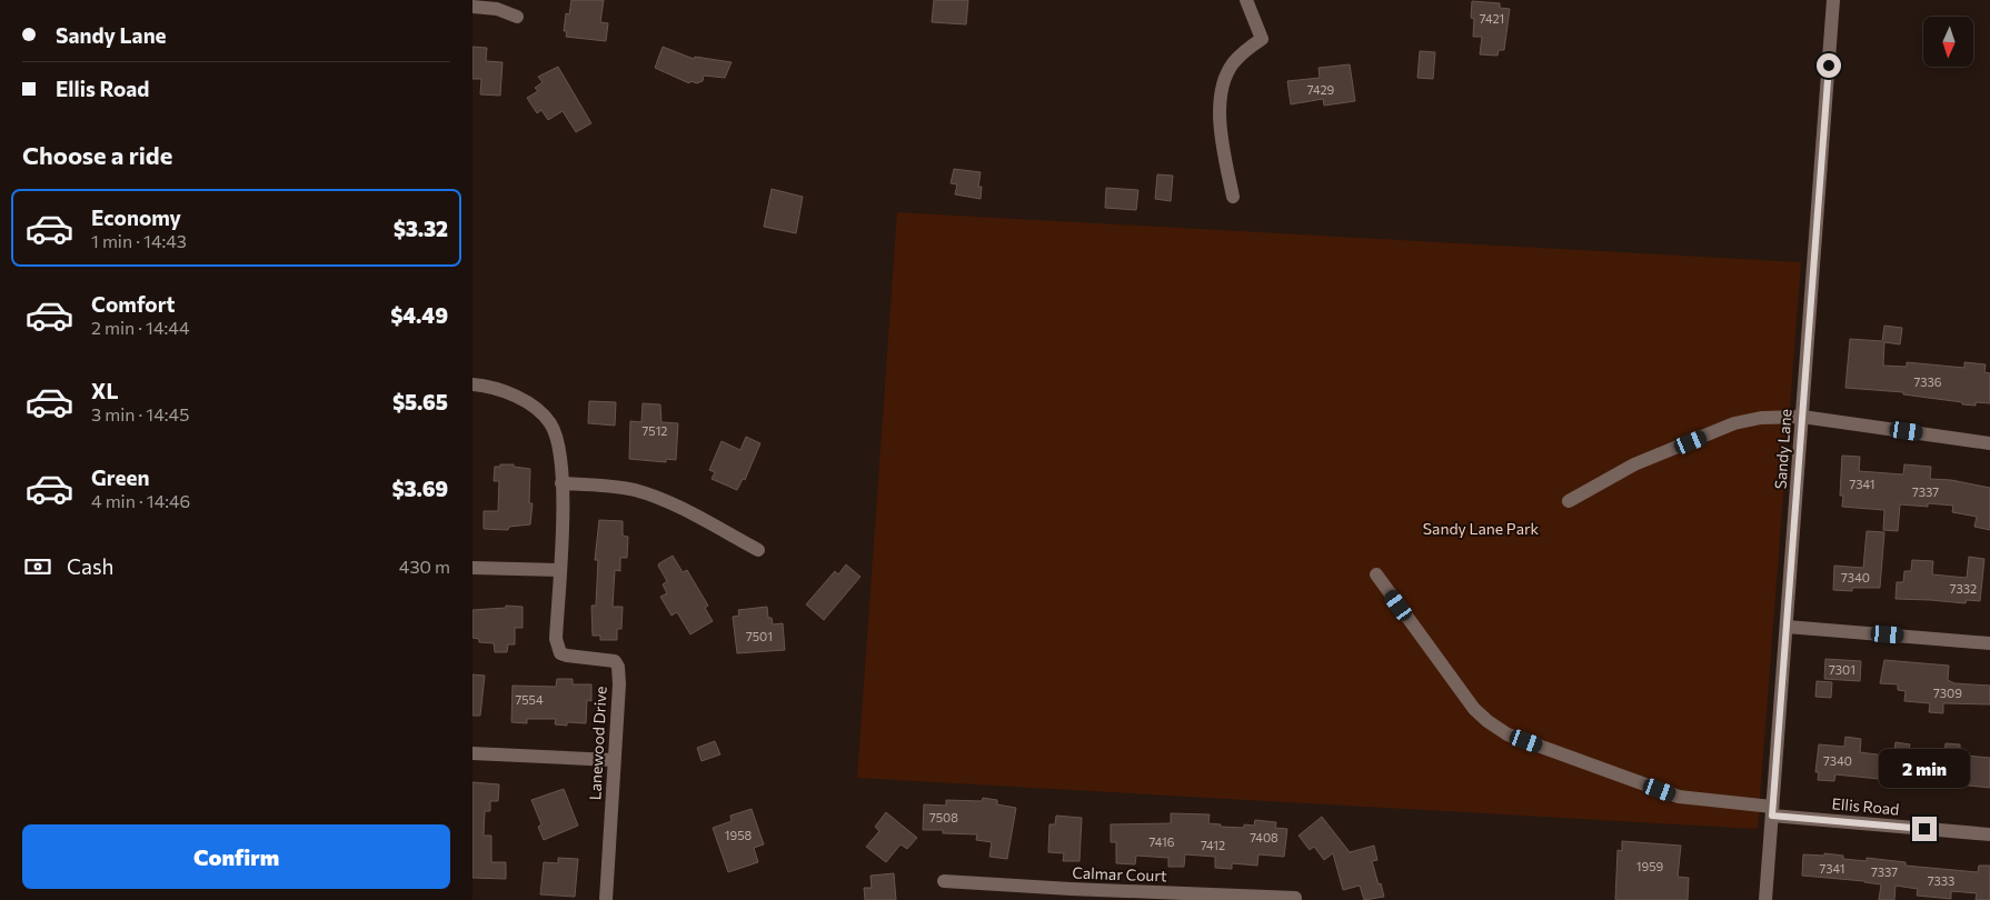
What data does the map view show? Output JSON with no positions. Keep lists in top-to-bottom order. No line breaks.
{"streets":{"street":["Sandy Lane","Lanewood Drive","Ellis Road","Calmar Court"]},"crossings":[["Sandy Lane","Ellis Road"]],"parks":["Sandy Lane Park"],"house_numbers":["7421","7429","7336","7512","7341","7337","7340","7332","7501","7301","7309","7554","7340","7508","1958","7408","7416","7412","1959","7341","7337","7333"],"north":"bottom","page":{"banner":["Sandy Lane","Ellis Road"],"heading":"Choose a ride","list":[{"name":"Economy","note":"1 min · 14:43","value":"$3.32"},{"name":"Comfort","note":"2 min · 14:44","value":"$4.49"},{"name":"XL","note":"3 min · 14:45","value":"$5.65"},{"name":"Green","note":"4 min · 14:46","value":"$3.69"}],"pay":["Cash","430 m"],"bubble":"2 min","buttons":"Confirm"}}
